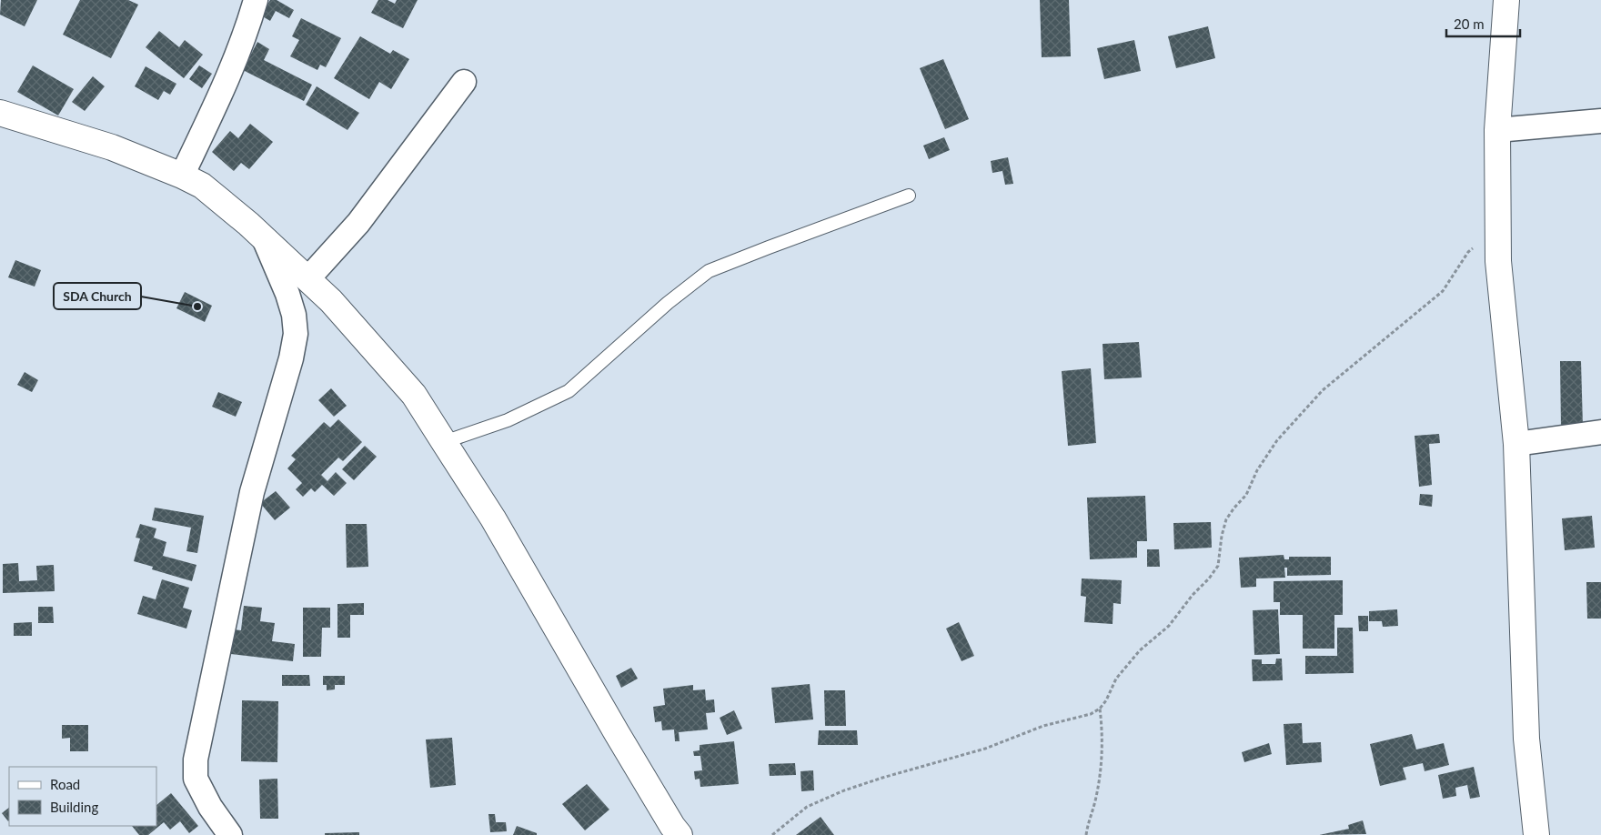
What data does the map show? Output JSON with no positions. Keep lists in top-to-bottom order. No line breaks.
{"places":["SDA Church"],"legend":["Road","Building"],"scale_bar":"20 m"}
